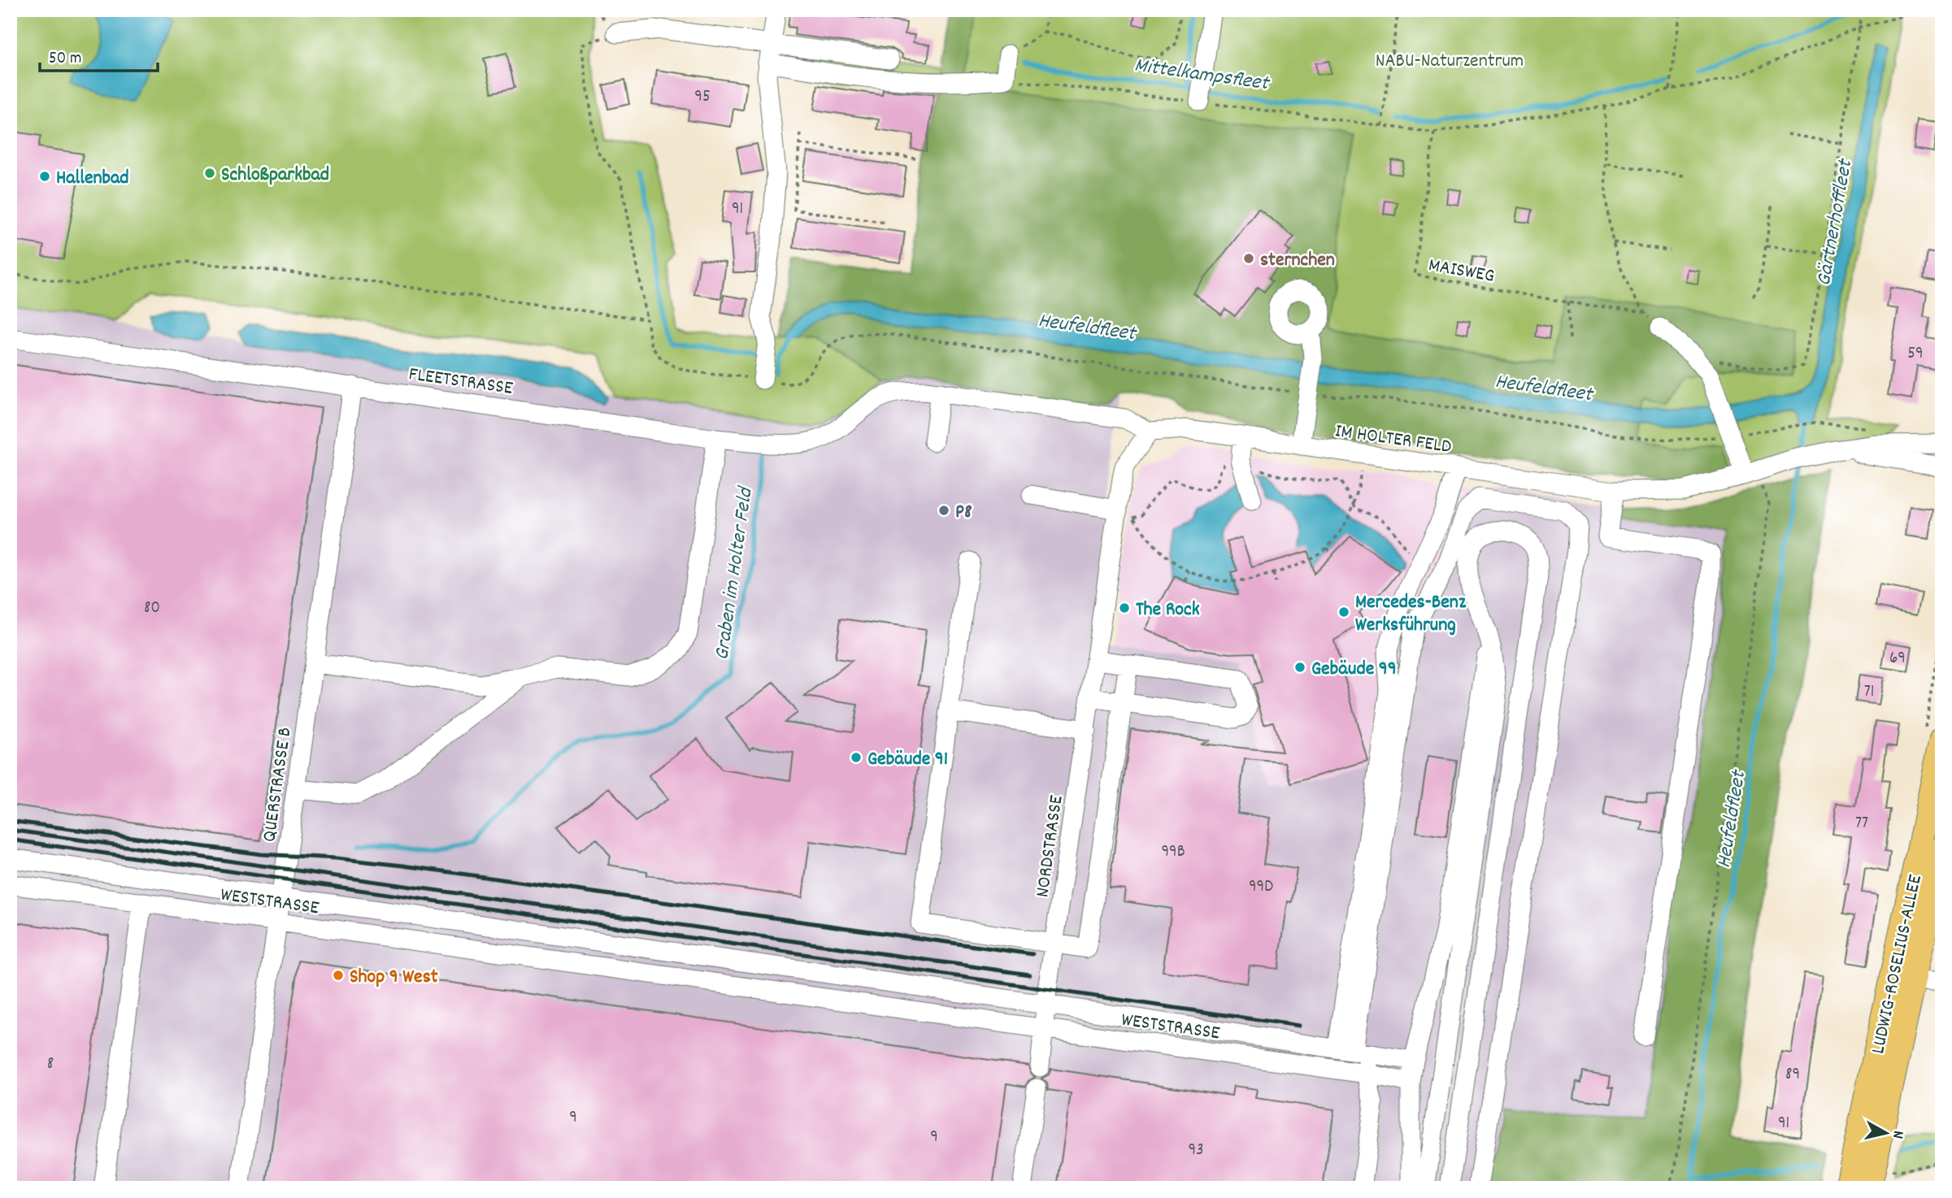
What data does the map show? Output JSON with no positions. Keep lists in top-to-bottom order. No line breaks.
{"streets":{"main road":["LUDWIG-ROSELIUS-ALLEE"],"street":["FLEETSTRASSE","IM HOLTER FELD","QUERSTRASSE B","NORDSTRASSE","WESTSTRASSE"],"path":["MAISWEG"]},"crossings":[["FLEETSTRASSE","QUERSTRASSE B"],["QUERSTRASSE B","WESTSTRASSE"],["NORDSTRASSE","WESTSTRASSE"]],"water":["Mittelkampsfleet","Gärtnerhoffleet","Heufeldfleet","Graben im Holter Feld"],"parks":["NABU-Naturzentrum"],"places":["Schloßparkbad","Hallenbad","sternchen","P8","The Rock","Mercedes-Benz Werksführung","Gebäude 99","Gebäude 91","Shop 9 West"],"house_numbers":["95","91","59","80","69","71","77","99B","99D","8","89","9","91","9","93"],"scale_bar":"50 m","north":"right"}
